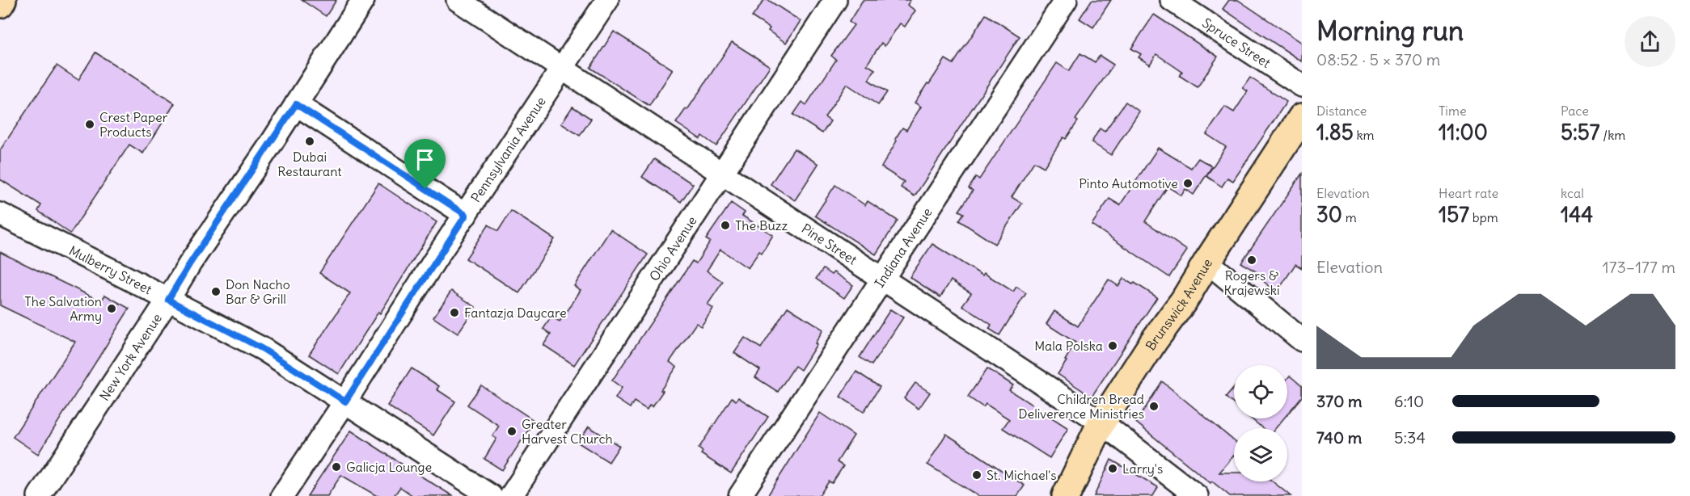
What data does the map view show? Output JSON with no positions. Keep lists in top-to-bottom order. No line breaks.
{"streets":{"main road":["Brunswick Avenue"],"street":["Spruce Street","Pennsylvania Avenue","Pine Street","Ohio Avenue","Indiana Avenue","Mulberry Street","New York Avenue"]},"crossings":[["Pennsylvania Avenue","Pine Street"],["Pennsylvania Avenue","Mulberry Street"],["Pine Street","Ohio Avenue"],["Pine Street","Indiana Avenue"],["Pine Street","Brunswick Avenue"],["Mulberry Street","New York Avenue"]],"places":["Crest Paper Products","Dubai Restaurant","Pinto Automotive","The Buzz","Rogers & Krajewski","Don Nacho Bar & Grill","The Salvation Army","Fantazja Daycare","Mala Polska","Children Bread Deliverence Ministries","Greater Harvest Church","Galicja Lounge","Larry's","St. Michael's"],"page":{"heading":["Morning run","08:52 · 5 × 370 m"],"stats":[["Distance","1.85 km"],["Time","11:00"],["Pace","5:57 /km"],["Elevation","30 m"],["Heart rate","157 bpm"],["kcal","144"]],"chart":["Elevation","173–177 m"],"list":[{"name":"370 m","note":"6:10"},{"name":"740 m","note":"5:34"}]}}
